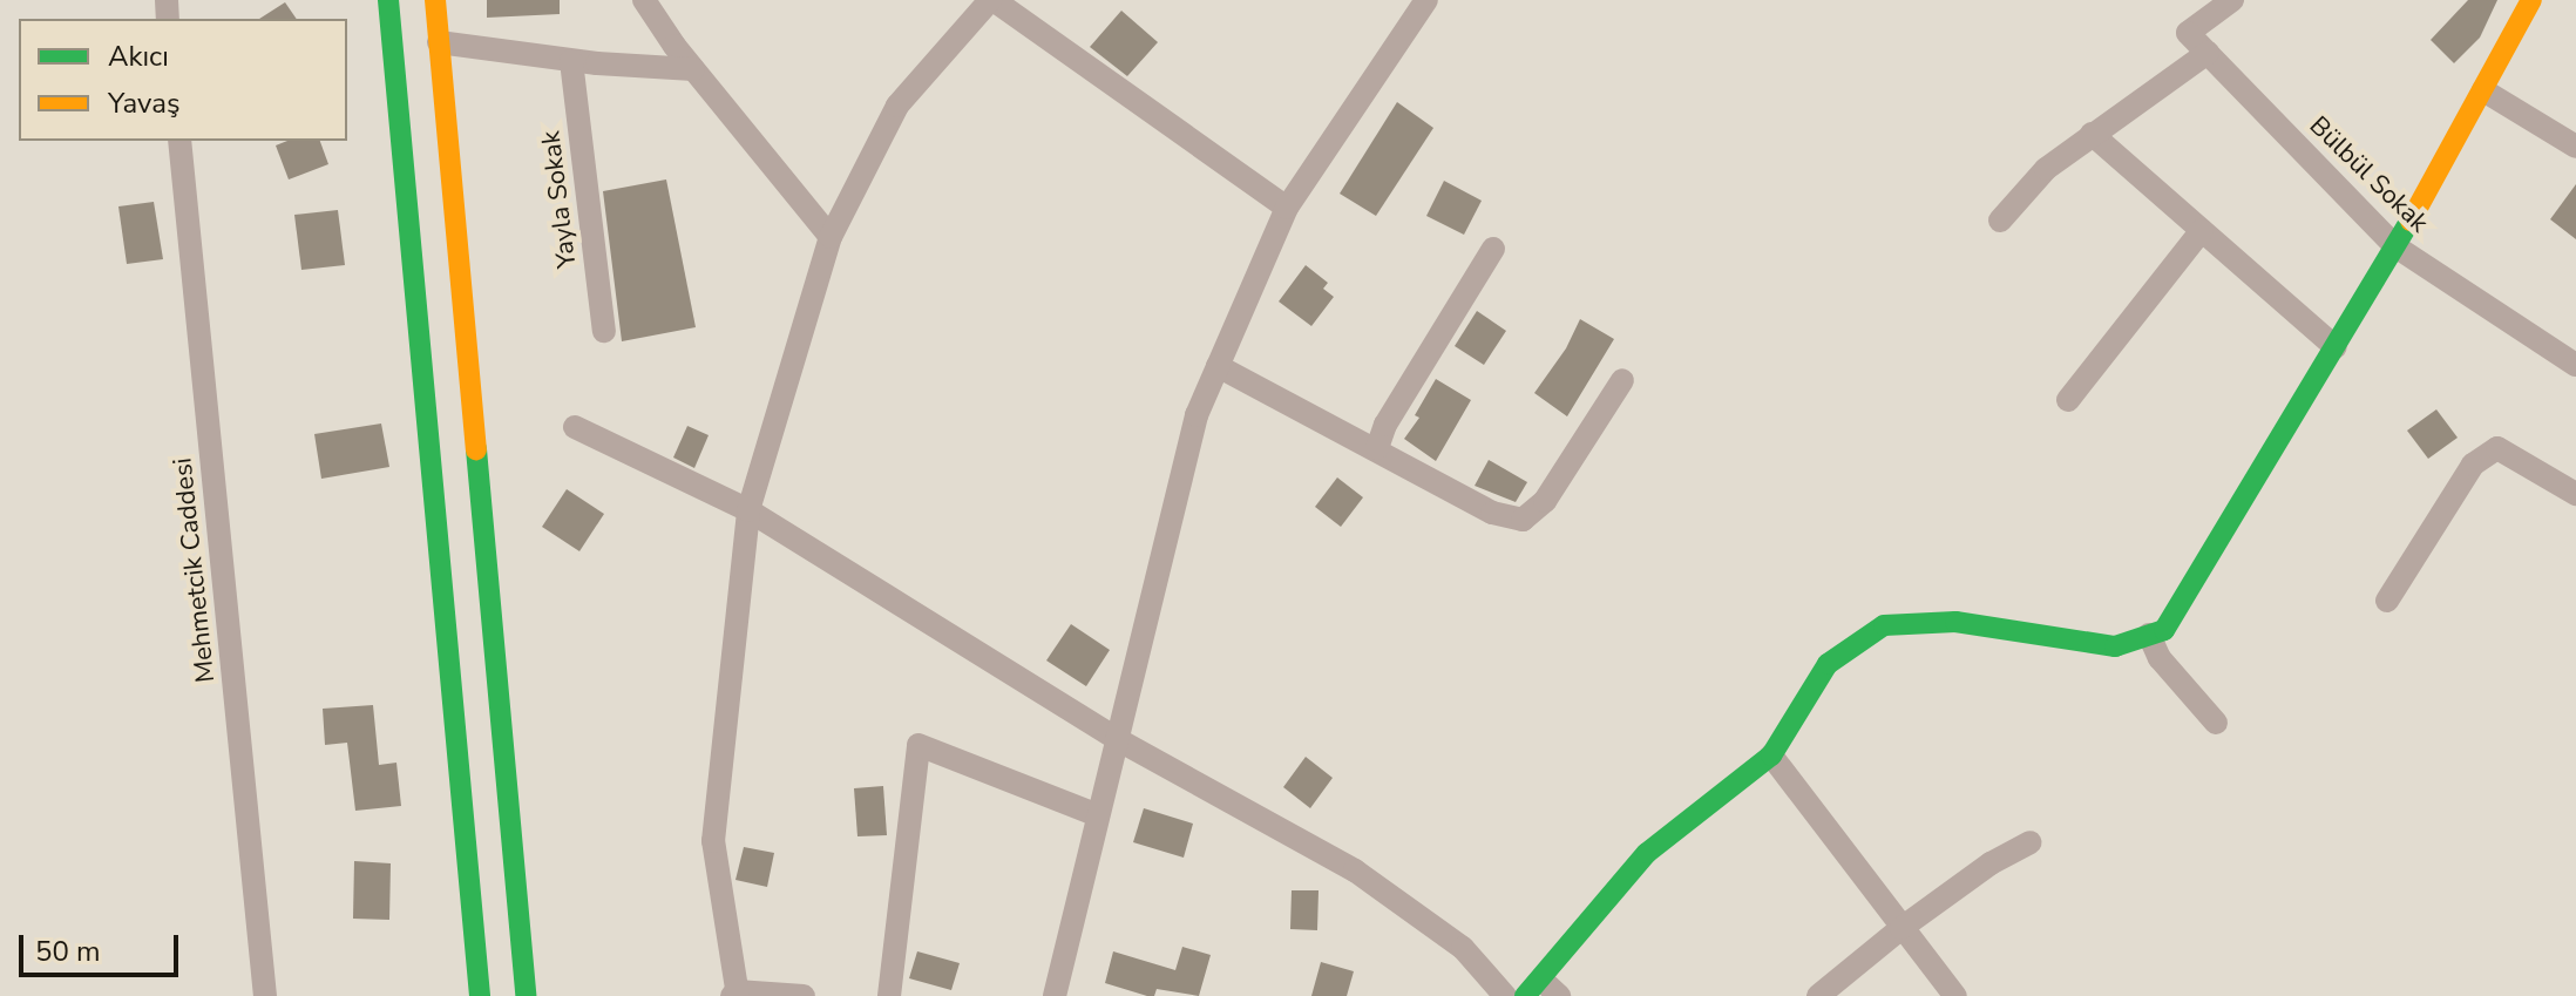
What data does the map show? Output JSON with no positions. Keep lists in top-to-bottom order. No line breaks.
{"streets":{"street":["Bülbül Sokak","Yayla Sokak","Mehmetcik Caddesi"]},"legend":["Akıcı","Yavaş"],"scale_bar":"50 m"}
